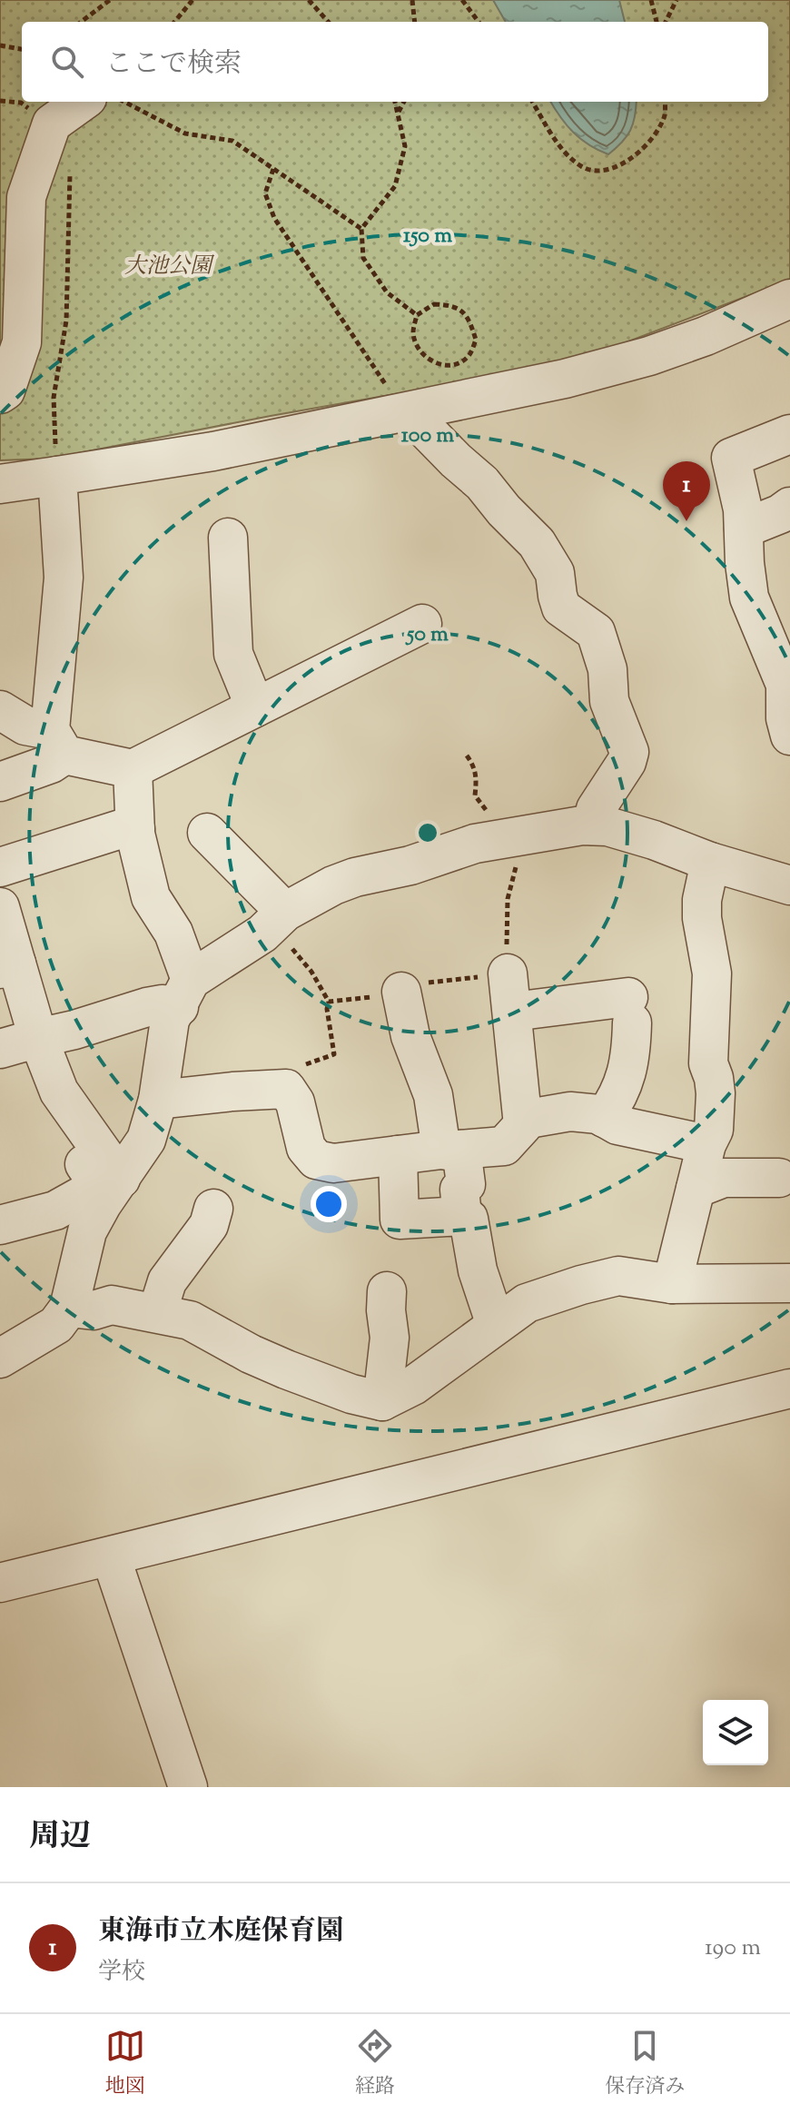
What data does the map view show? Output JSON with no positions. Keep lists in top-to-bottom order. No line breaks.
{"parks":["大池公園"],"page":{"search":"ここで検索","pins":"1","heading":"周辺","list":[{"mark":"1","name":"東海市立木庭保育園","note":"学校","value":"190 m"}],"nav":["地図","経路","保存済み"]},"rings":["150 m","100 m","50 m"]}
